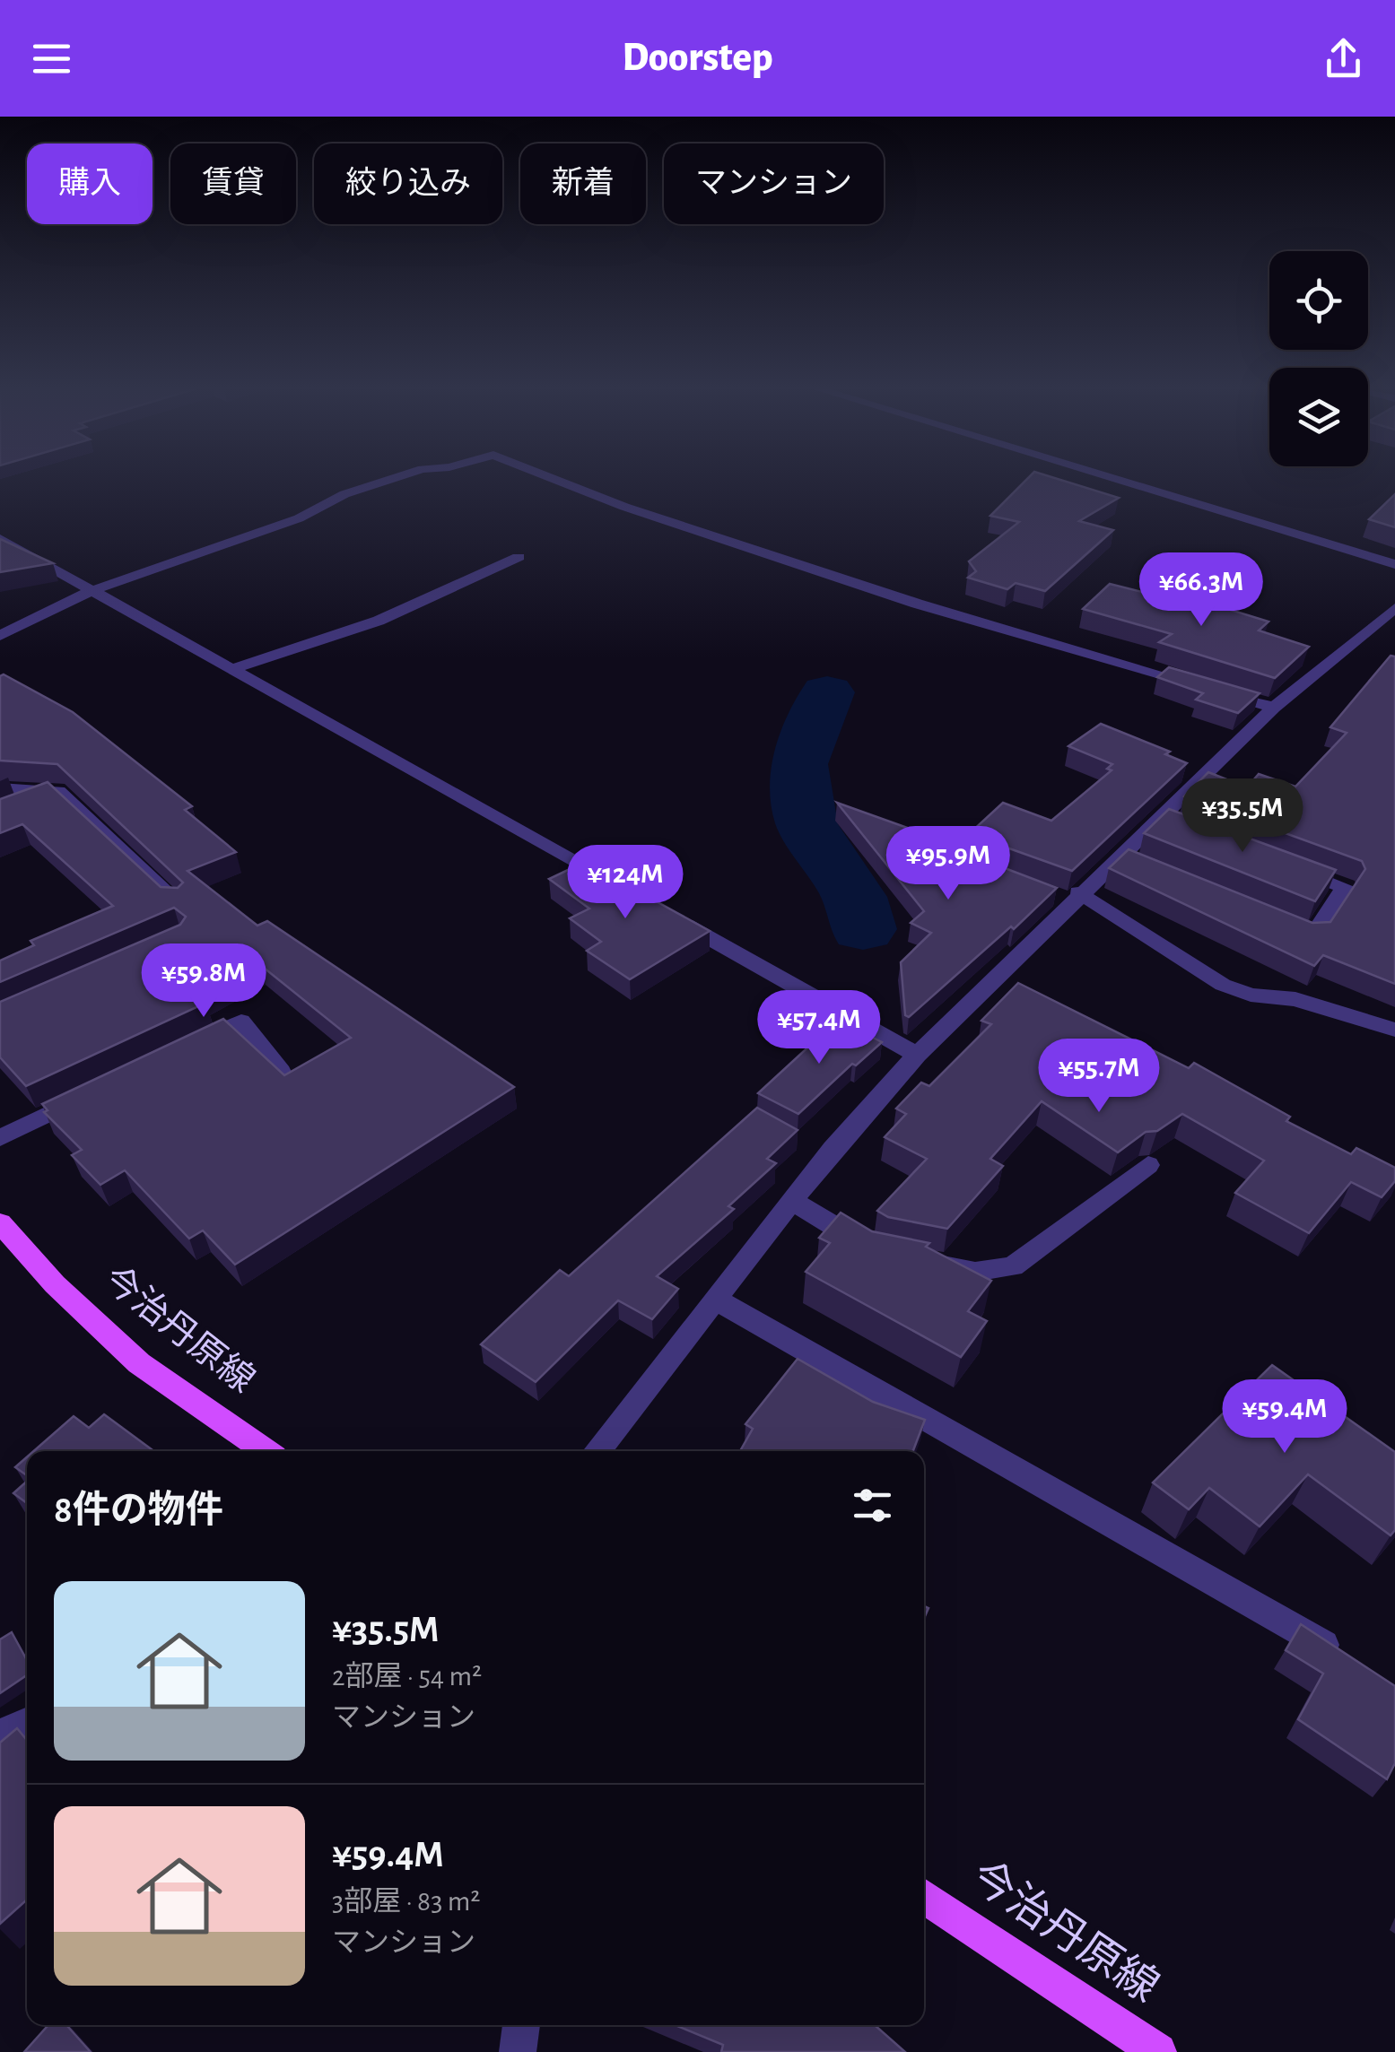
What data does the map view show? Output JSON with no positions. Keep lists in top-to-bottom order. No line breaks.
{"streets":{"main road":["今治丹原線"]},"page":{"header":"Doorstep","chip":["購入","賃貸","絞り込み","新着","マンション"],"price":["¥66.3M","¥35.5M","¥95.9M","¥124M","¥59.8M","¥57.4M","¥55.7M","¥59.4M"],"heading":"8件の物件","list":[{"name":"¥35.5M","note":"2部屋 · 54 m² · マンション"},{"name":"¥59.4M","note":"3部屋 · 83 m² · マンション"}]}}
